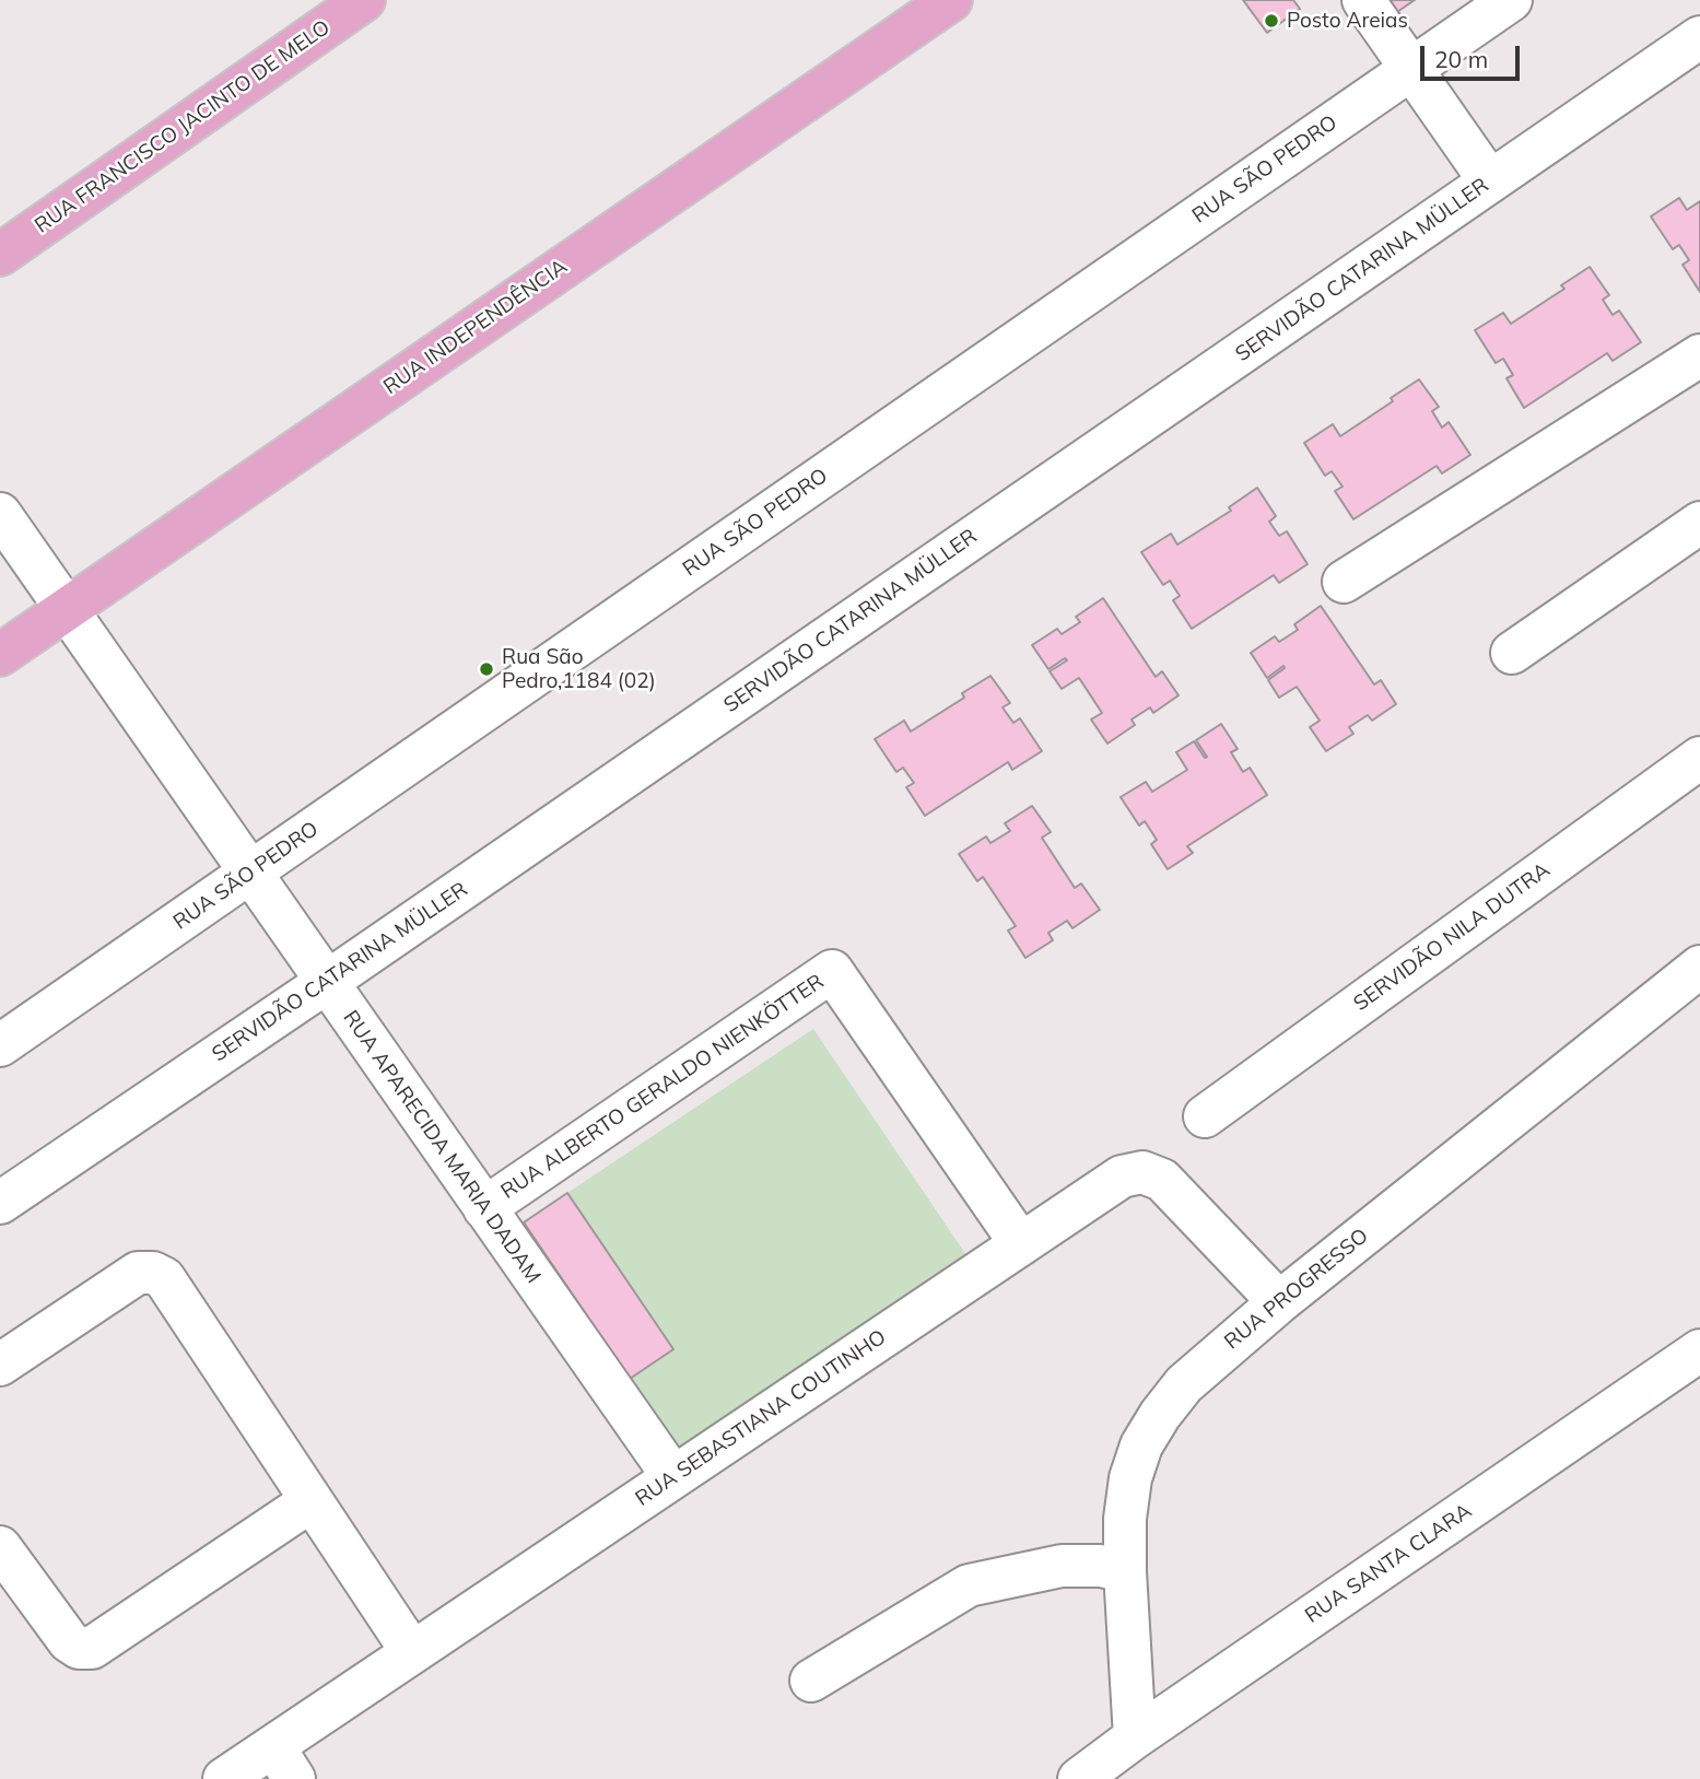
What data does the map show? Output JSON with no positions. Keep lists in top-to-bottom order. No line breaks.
{"streets":{"main road":["RUA FRANCISCO JACINTO DE MELO","RUA INDEPENDÊNCIA"],"street":["RUA SÃO PEDRO","SERVIDÃO CATARINA MÜLLER","SERVIDÃO NILA DUTRA","RUA ALBERTO GERALDO NIENKÖTTER","RUA APARECIDA MARIA DADAM","RUA PROGRESSO","RUA SEBASTIANA COUTINHO","RUA SANTA CLARA"]},"crossings":[["RUA SÃO PEDRO","RUA APARECIDA MARIA DADAM"],["SERVIDÃO CATARINA MÜLLER","RUA APARECIDA MARIA DADAM"],["RUA INDEPENDÊNCIA","RUA APARECIDA MARIA DADAM"],["RUA ALBERTO GERALDO NIENKÖTTER","RUA APARECIDA MARIA DADAM"],["RUA ALBERTO GERALDO NIENKÖTTER","RUA SEBASTIANA COUTINHO"],["RUA APARECIDA MARIA DADAM","RUA SEBASTIANA COUTINHO"],["RUA PROGRESSO","RUA SEBASTIANA COUTINHO"],["RUA PROGRESSO","RUA SANTA CLARA"]],"places":["Posto Areias","Rua São Pedro,1184 (02)"],"scale_bar":"20 m"}
